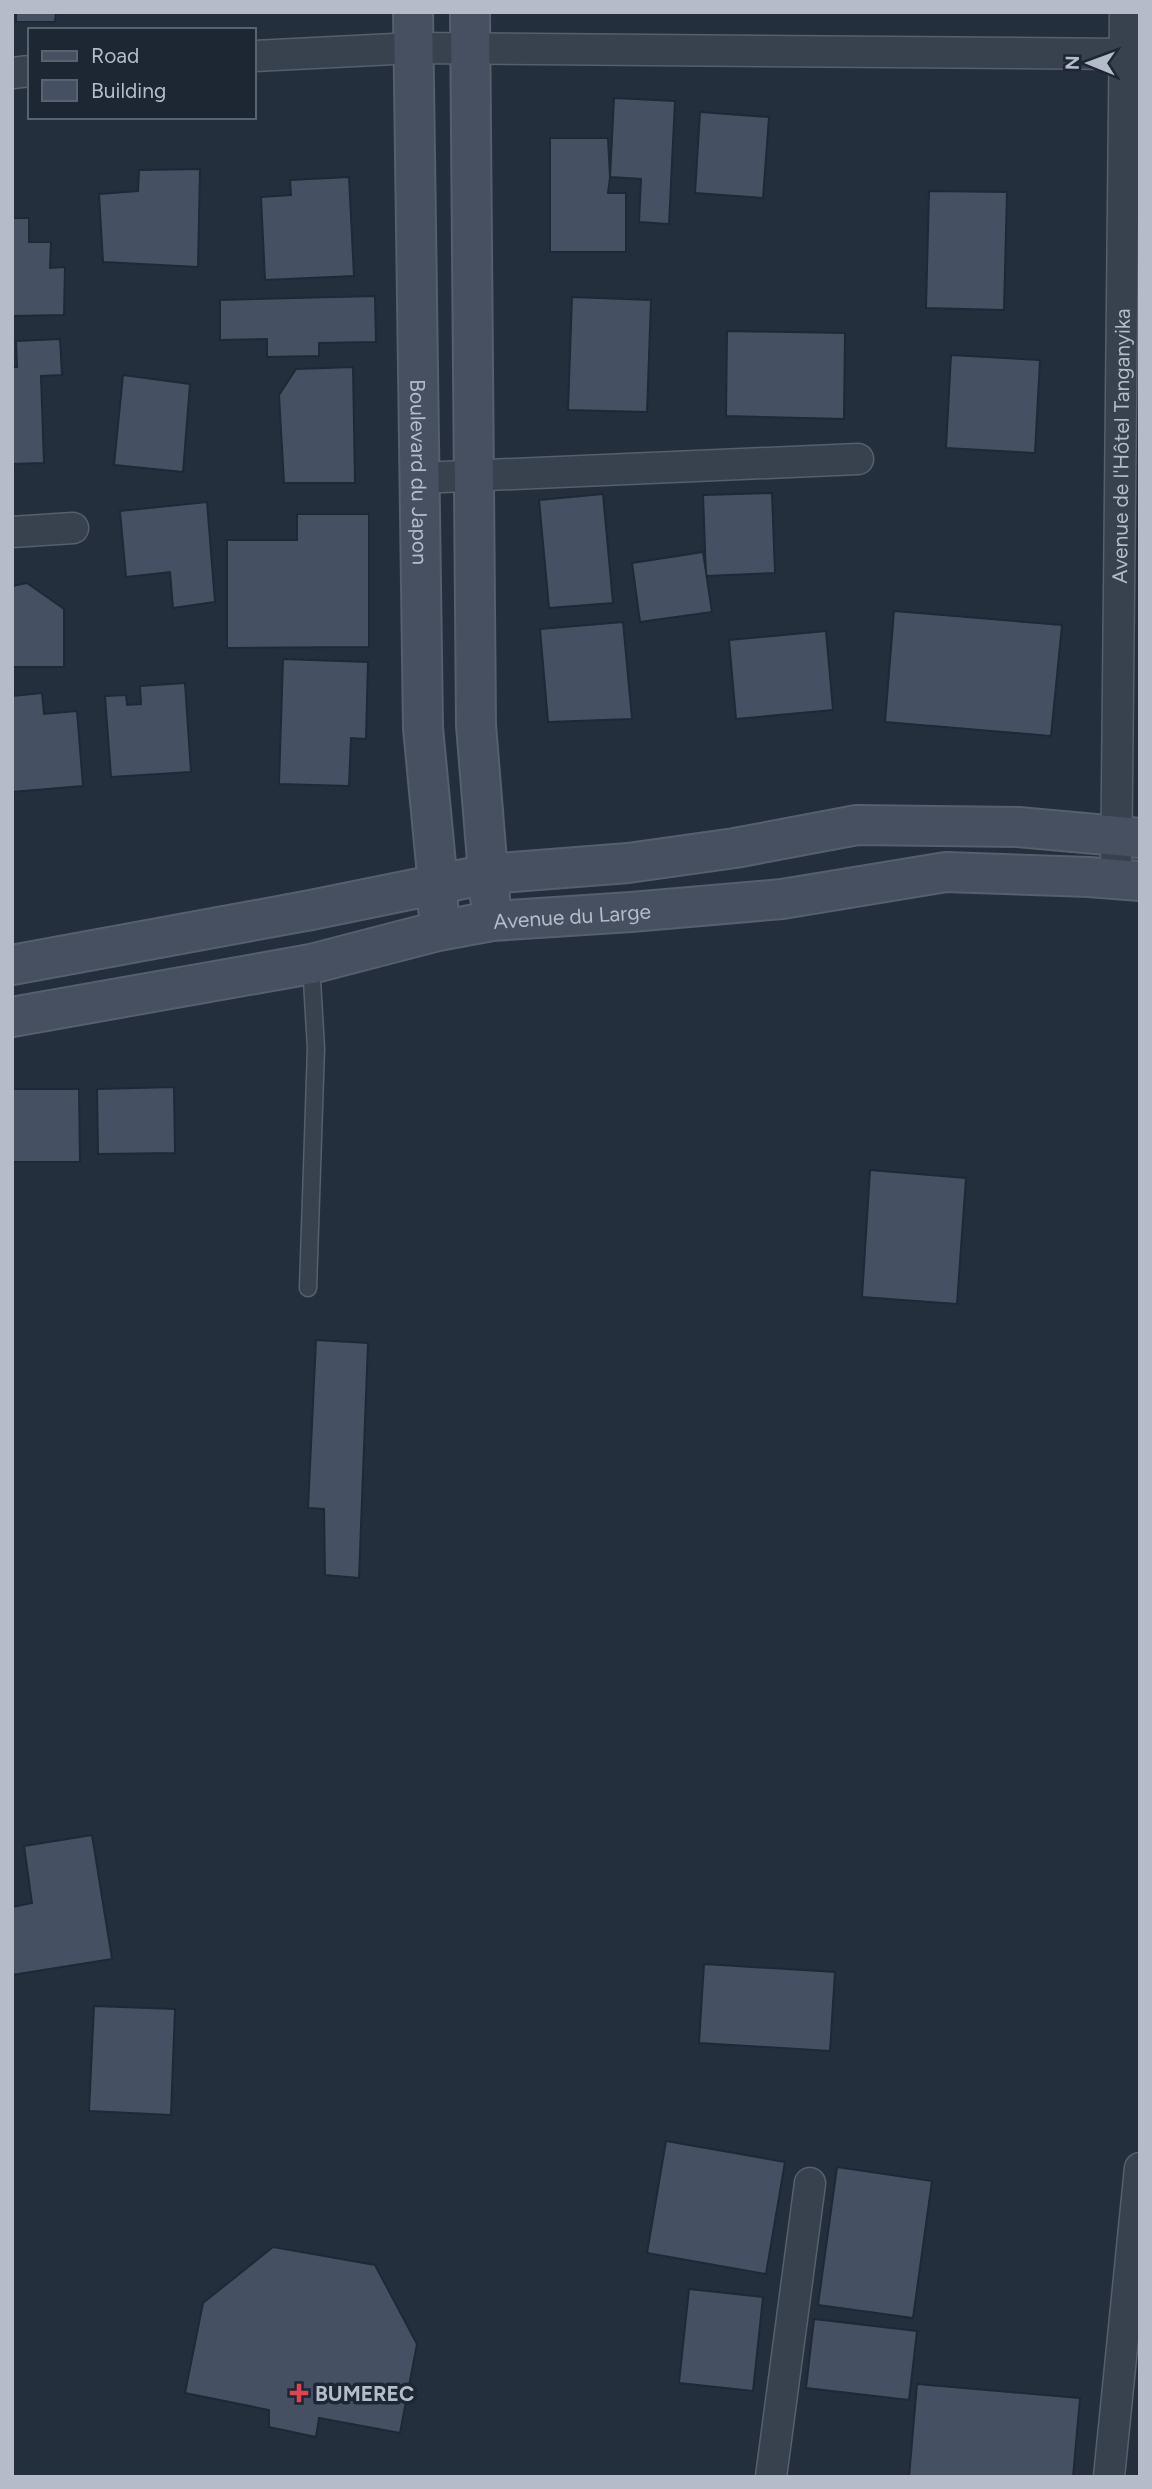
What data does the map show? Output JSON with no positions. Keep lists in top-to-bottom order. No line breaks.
{"streets":{"main road":["Boulevard du Japon","Avenue du Large"],"street":["Avenue de l'Hôtel Tanganyika"]},"crossings":[["Avenue de l'Hôtel Tanganyika","Avenue du Large"],["Boulevard du Japon","Avenue du Large"]],"places":{"health":["BUMEREC"]},"legend":["Road","Building"],"north":"left"}
